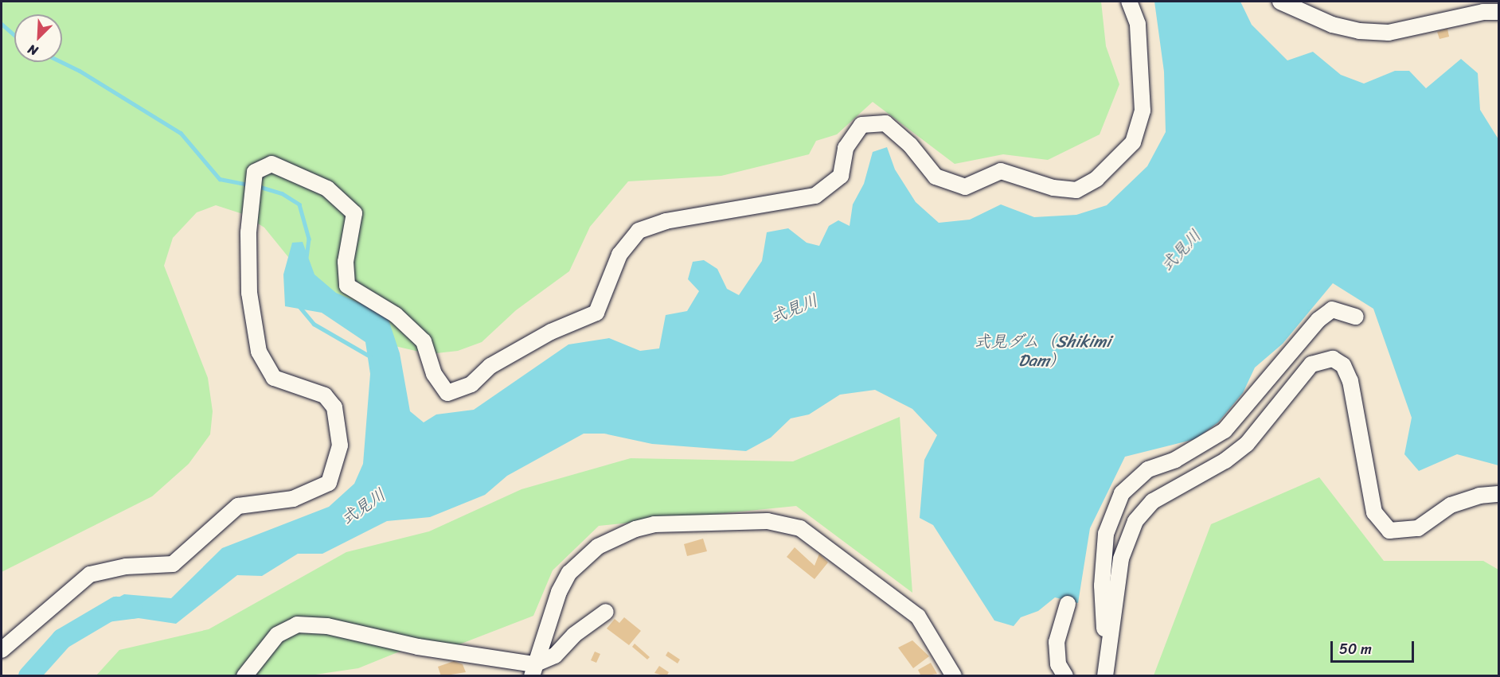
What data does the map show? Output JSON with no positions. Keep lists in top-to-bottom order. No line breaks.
{"water":["式見川","式見ダム（Shikimi Dam）"],"scale_bar":"50 m","north":"bottom left"}
